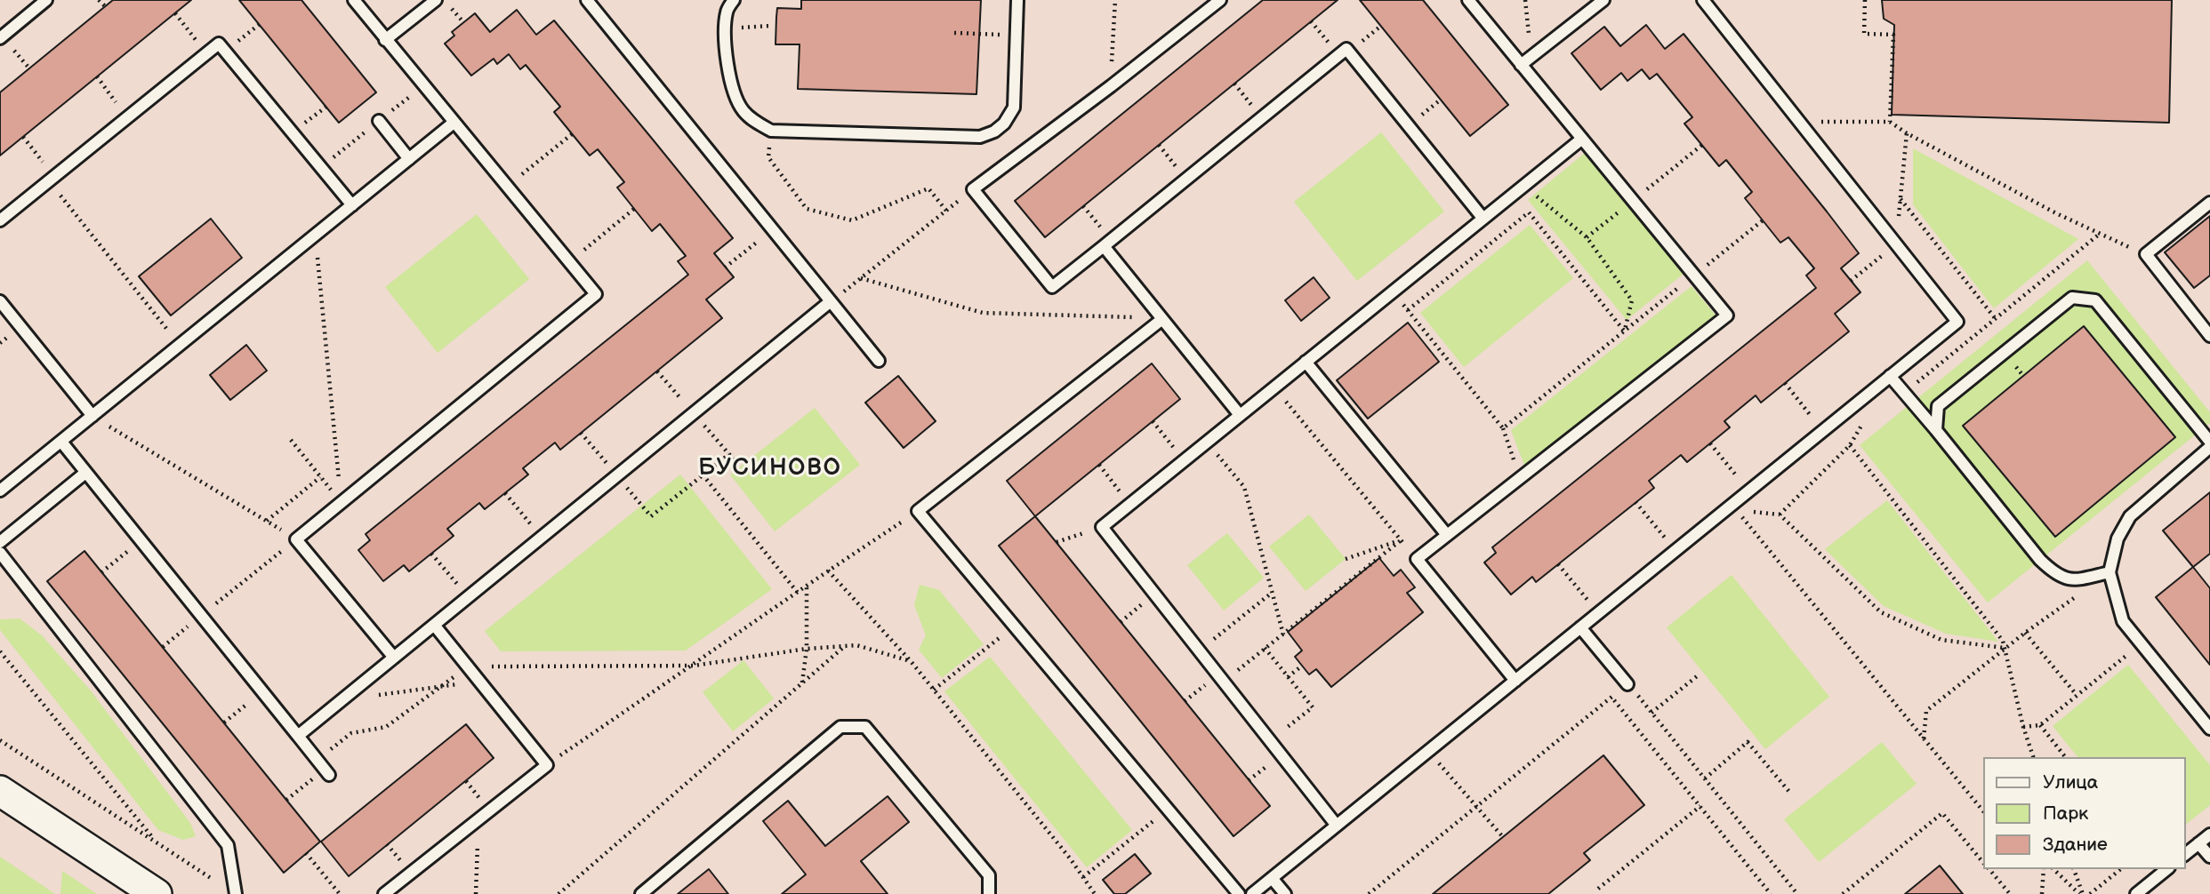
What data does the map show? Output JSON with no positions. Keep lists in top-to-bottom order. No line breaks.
{"districts":["БУСИНОВО"],"legend":["Улица","Парк","Здание"]}
